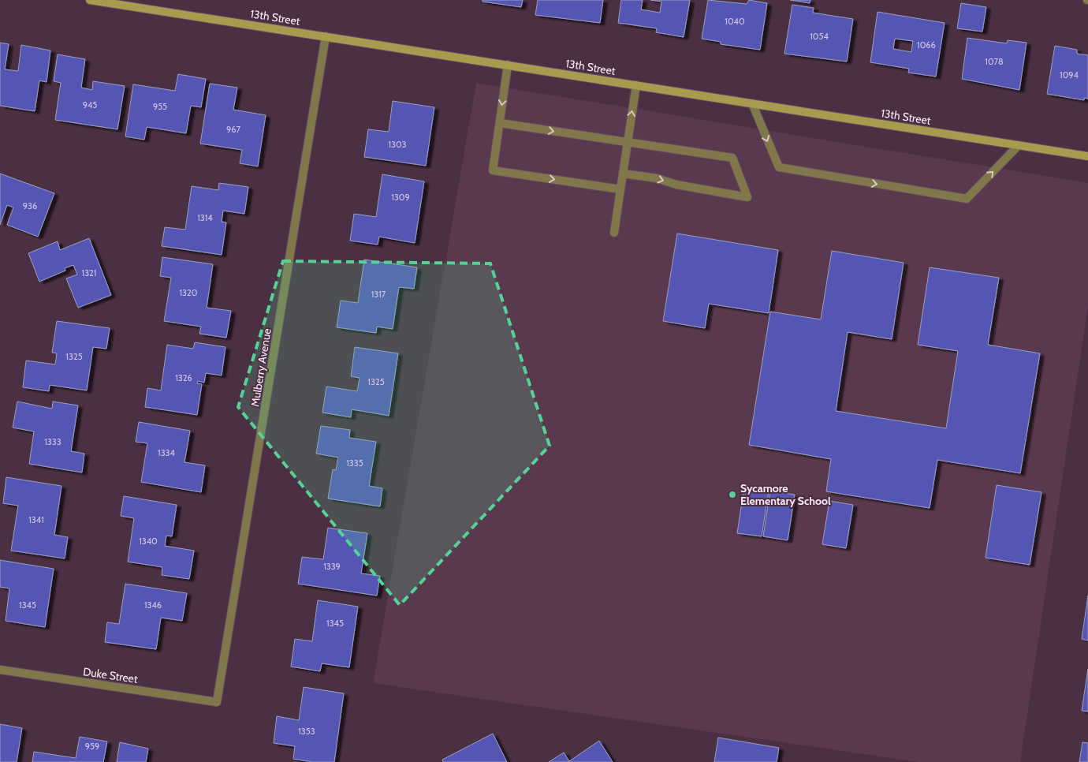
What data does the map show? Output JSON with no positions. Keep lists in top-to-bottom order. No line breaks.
{"streets":{"street":["13th Street","Mulberry Avenue","Duke Street"]},"crossings":[["13th Street","Mulberry Avenue"],["Mulberry Avenue","Duke Street"]],"places":["Sycamore Elementary School"],"house_numbers":["1040","1054","1066","1078","1094","945","955","967","1303","1309","936","1314","1321","1320","1317","1325","1326","1325","1333","1334","1335","1341","1340","1339","1345","1346","1345","1353","959"]}
